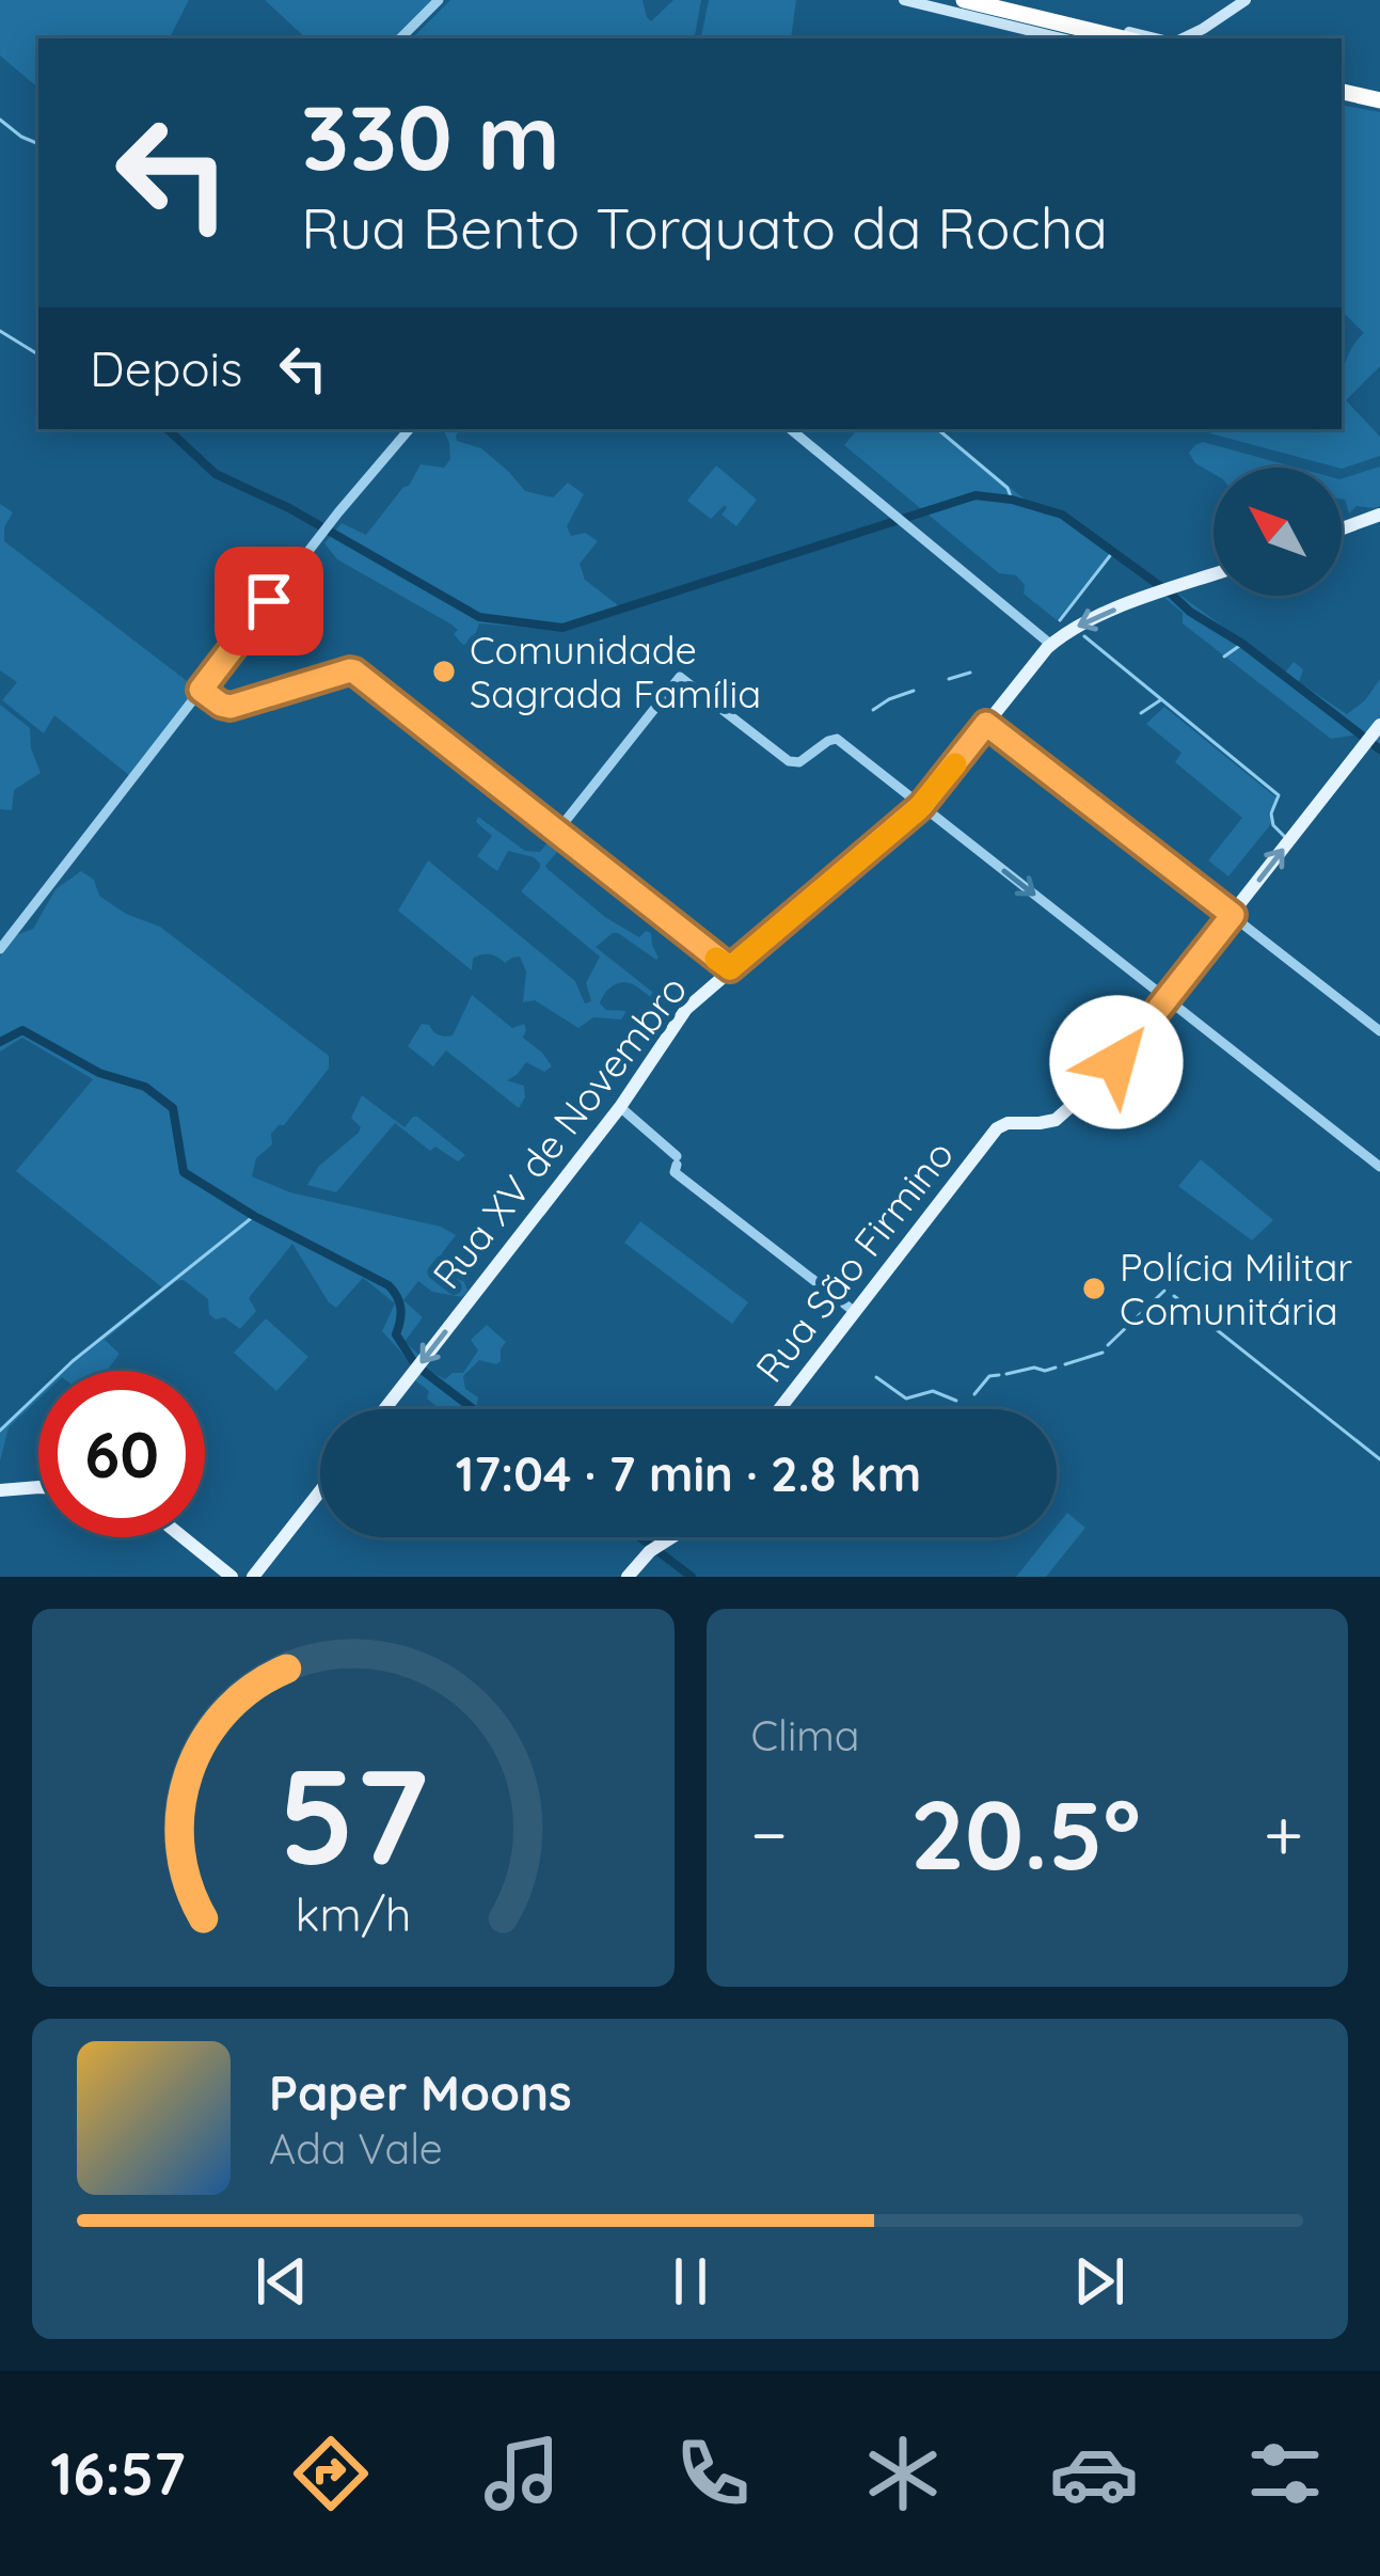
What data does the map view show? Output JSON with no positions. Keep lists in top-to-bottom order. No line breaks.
{"streets":{"main road":["Rua XV de Novembro","Rua São Firmino"]},"one_way":["Rua XV de Novembro"],"places":["Comunidade Sagrada Família","Polícia Militar Comunitária"],"north":"top left","page":{"turn":["330 m","Rua Bento Torquato da Rocha"],"then":"Depois","limit":"60","trip":"17:04 · 7 min · 2.8 km","tile":"Clima","heat":["−","20.5°","+"],"song":["Paper Moons","Ada Vale"],"tabs":"16:57","gauge":["57","km/h"]}}
